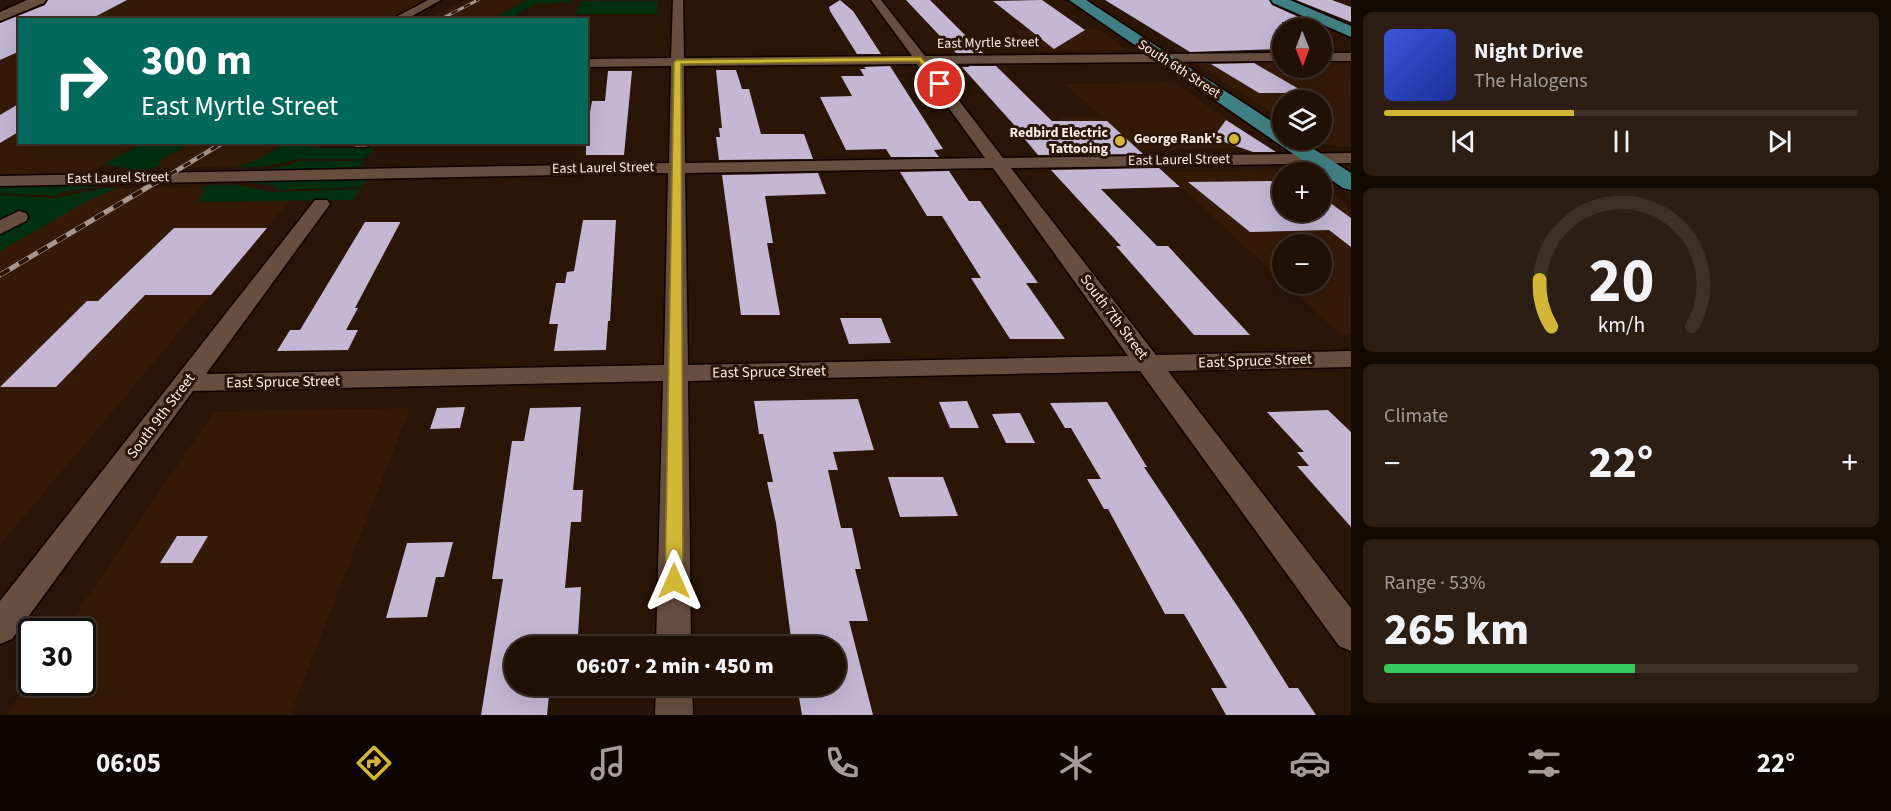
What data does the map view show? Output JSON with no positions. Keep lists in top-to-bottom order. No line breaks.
{"streets":{"main road":["South 6th Street"],"street":["East Myrtle Street","East Laurel Street","South 7th Street","East Spruce Street","South 9th Street"]},"crossings":[["East Myrtle Street","South 6th Street"],["East Myrtle Street","South 7th Street"],["South 6th Street","East Laurel Street"],["East Laurel Street","South 7th Street"],["South 7th Street","East Spruce Street"],["East Spruce Street","South 9th Street"]],"places":["George Rank's","Redbird Electric Tattooing"],"north":"bottom","page":{"map_buttons":["+","−"],"turn":["300 m","East Myrtle Street"],"song":["Night Drive","The Halogens"],"tile":["Climate",["Range · 53%","265 km"]],"heat":["−","22°","+"],"limit":"30","trip":"06:07 · 2 min · 450 m","tabs":["06:05","22°"],"gauge":["20","km/h"]}}
